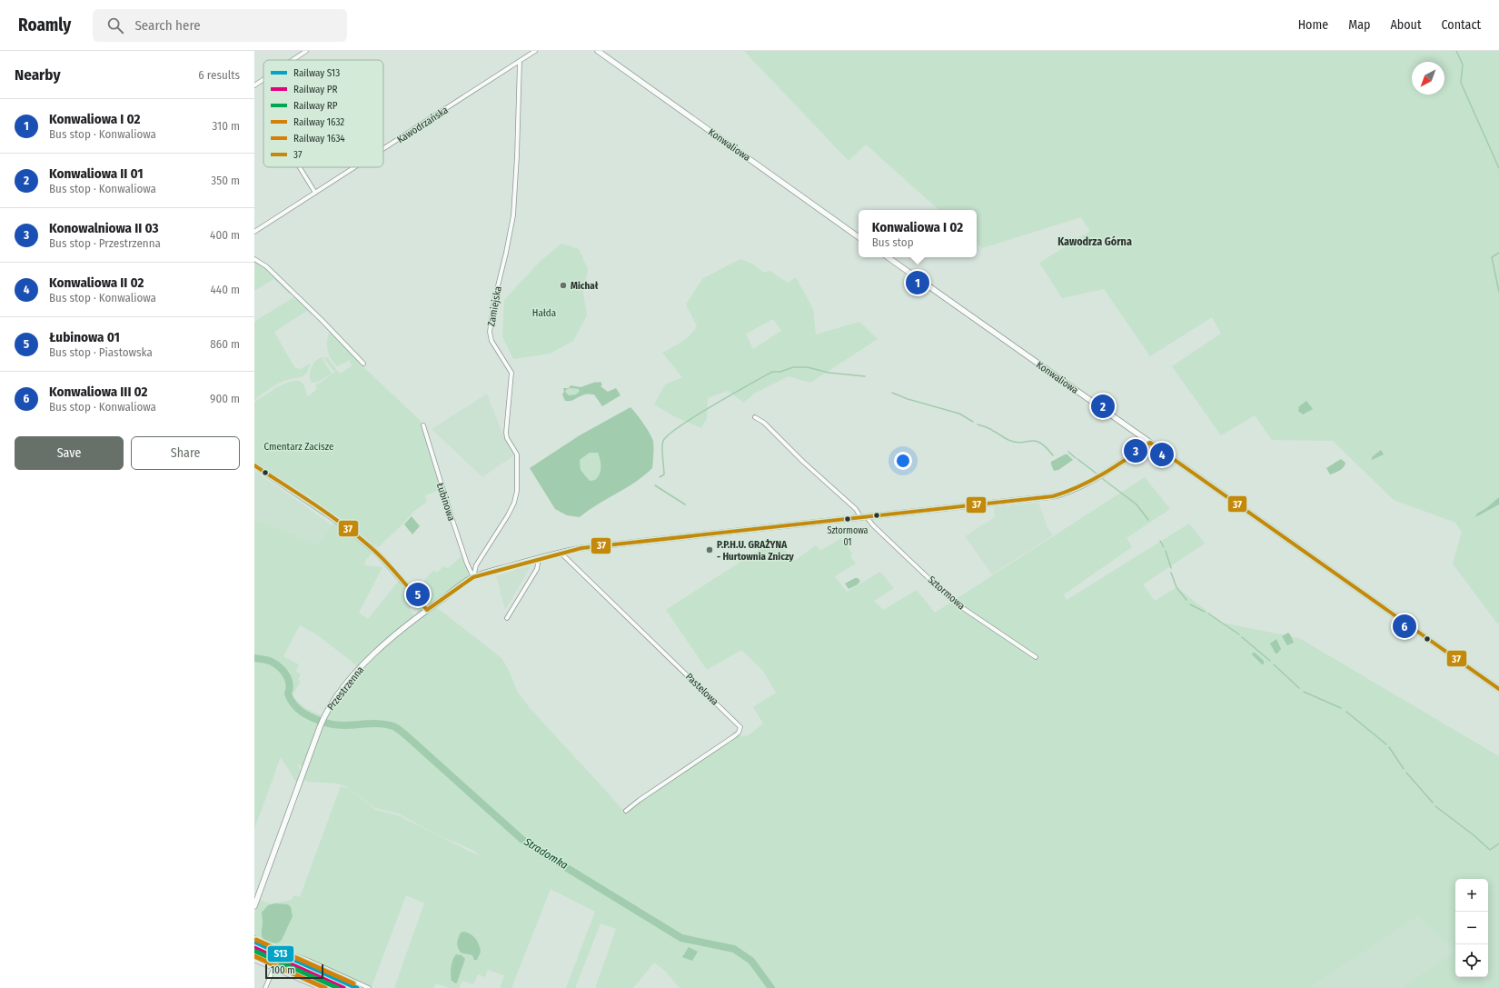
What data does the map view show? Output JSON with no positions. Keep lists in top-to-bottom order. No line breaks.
{"streets":{"street":["Kawodrzańska","Konwaliowa","Zamiejska","Łubinowa","Sztormowa","Przestrzenna","Pastelowa"]},"crossings":[["Kawodrzańska","Zamiejska"],["Konwaliowa","Przestrzenna"],["Zamiejska","Łubinowa"],["Zamiejska","Przestrzenna"],["Łubinowa","Przestrzenna"],["Sztormowa","Przestrzenna"],["Przestrzenna","Pastelowa"]],"districts":["Kawodrza Górna"],"water":["Stradomka"],"parks":["Hałda","Cmentarz Zacisze"],"places":["Michał","Sztormowa 01","P.P.H.U. GRAŻYNA - Hurtownia Zniczy"],"lines":["transit line 37","rail line 1632","rail line S13","rail line PR","rail line RP","rail line 1634"],"legend":["Railway S13","Railway PR","Railway RP","Railway 1632","Railway 1634","37"],"scale_bar":"100 m","north":"bottom left","page":{"header":"Roamly","search":"Search here","nav":["Home","Map","About","Contact"],"heading":["Nearby","6 results"],"list":[{"mark":"1","name":"Konwaliowa I 02","note":"Bus stop · Konwaliowa","value":"310 m"},{"mark":"2","name":"Konwaliowa II 01","note":"Bus stop · Konwaliowa","value":"350 m"},{"mark":"3","name":"Konowalniowa II 03","note":"Bus stop · Przestrzenna","value":"400 m"},{"mark":"4","name":"Konwaliowa II 02","note":"Bus stop · Konwaliowa","value":"440 m"},{"mark":"5","name":"Łubinowa 01","note":"Bus stop · Piastowska","value":"860 m"},{"mark":"6","name":"Konwaliowa III 02","note":"Bus stop · Konwaliowa","value":"900 m"}],"popup":["Konwaliowa I 02","Bus stop"],"pins":["1","2","3","4","5","6"],"buttons":["Save","Share"],"map_buttons":["+","−"],"scale":"100 m"}}
